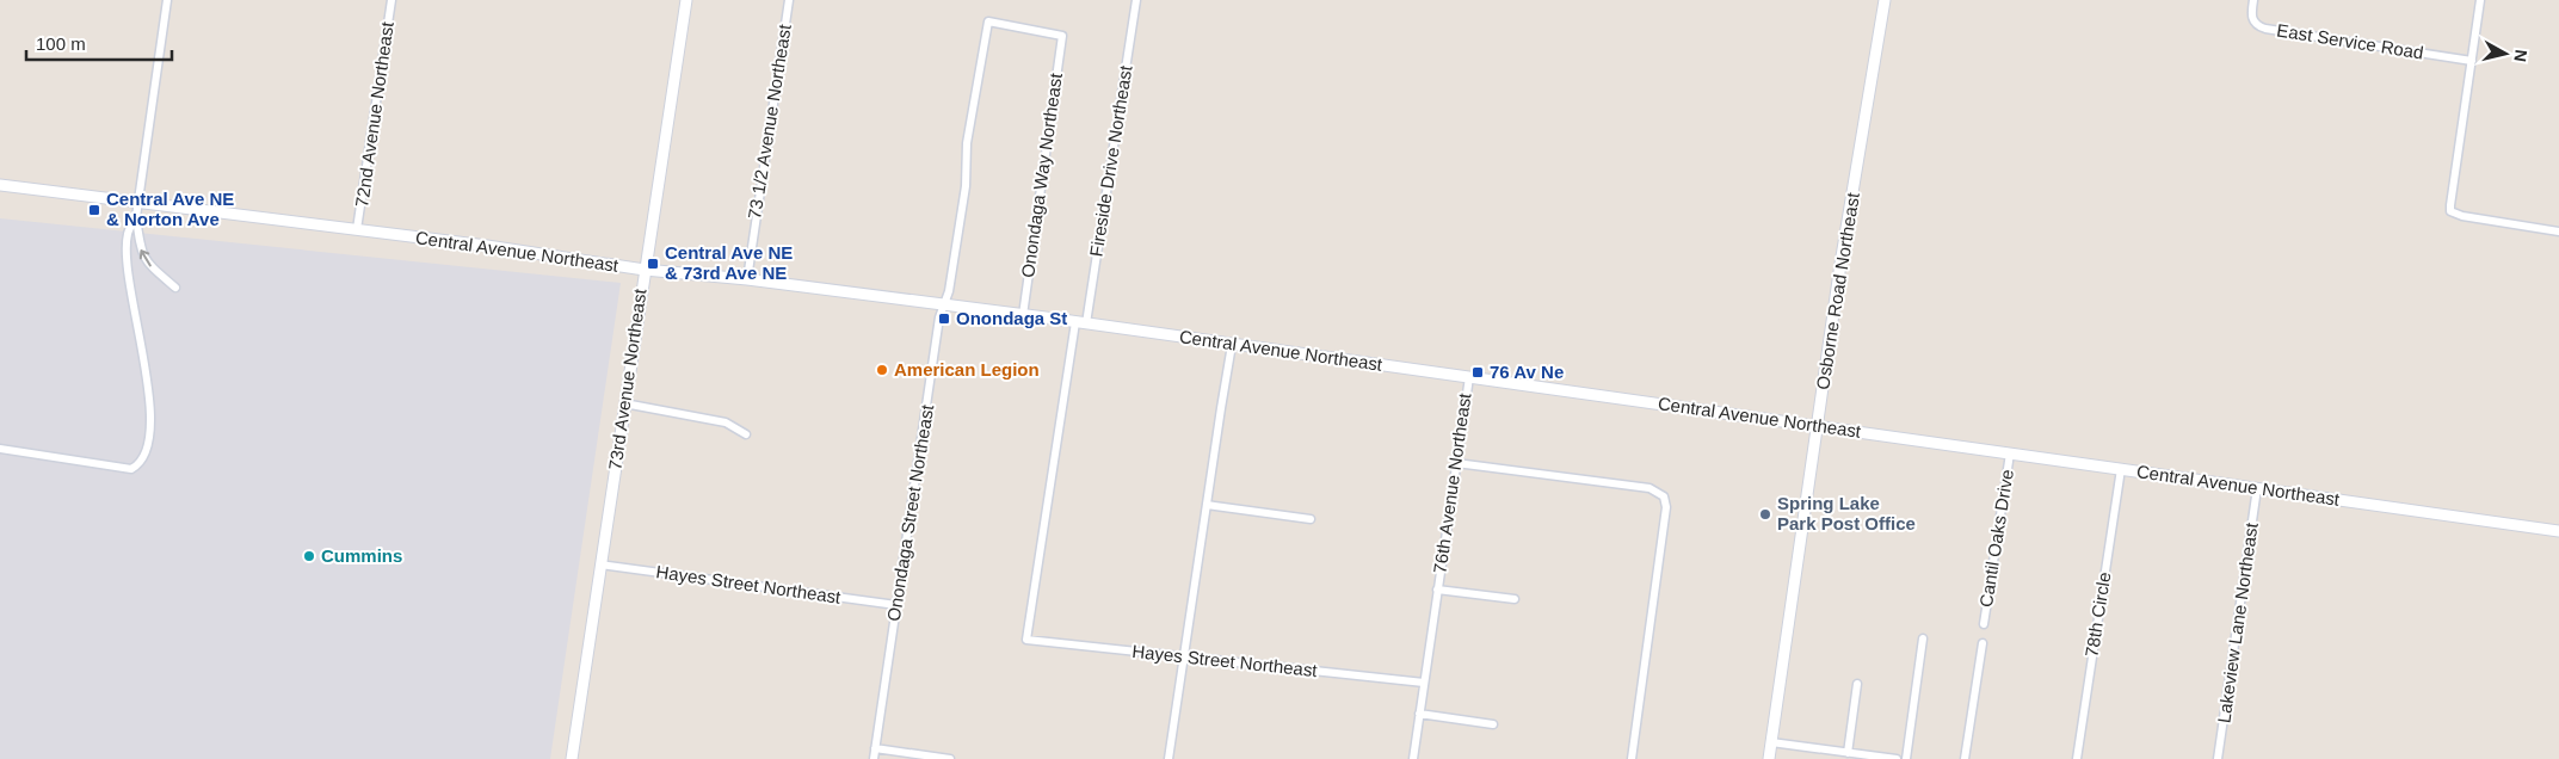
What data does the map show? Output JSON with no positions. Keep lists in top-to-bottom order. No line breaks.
{"streets":{"street":["East Service Road","72nd Avenue Northeast","73 1/2 Avenue Northeast","Fireside Drive Northeast","Onondaga Way Northeast","Central Avenue Northeast","Osborne Road Northeast","73rd Avenue Northeast","76th Avenue Northeast","Onondaga Street Northeast","Cantil Oaks Drive","Hayes Street Northeast","78th Circle","Lakeview Lane Northeast"]},"crossings":[["72nd Avenue Northeast","Central Avenue Northeast"],["73 1/2 Avenue Northeast","Central Avenue Northeast"],["Fireside Drive Northeast","Central Avenue Northeast"],["Fireside Drive Northeast","Hayes Street Northeast"],["Onondaga Way Northeast","Central Avenue Northeast"],["Onondaga Way Northeast","Onondaga Street Northeast"],["Central Avenue Northeast","Osborne Road Northeast"],["Central Avenue Northeast","73rd Avenue Northeast"],["Central Avenue Northeast","76th Avenue Northeast"],["Central Avenue Northeast","Onondaga Street Northeast"],["Central Avenue Northeast","Cantil Oaks Drive"],["Central Avenue Northeast","78th Circle"],["Central Avenue Northeast","Lakeview Lane Northeast"],["73rd Avenue Northeast","Hayes Street Northeast"],["76th Avenue Northeast","Hayes Street Northeast"],["Onondaga Street Northeast","Hayes Street Northeast"]],"places":{"transit":["Central Ave NE & Norton Ave","Central Ave NE & 73rd Ave NE","Onondaga St","76 Av Ne"],"other":["American Legion","Spring Lake Park Post Office","Cummins"]},"scale_bar":"100 m","north":"right"}
